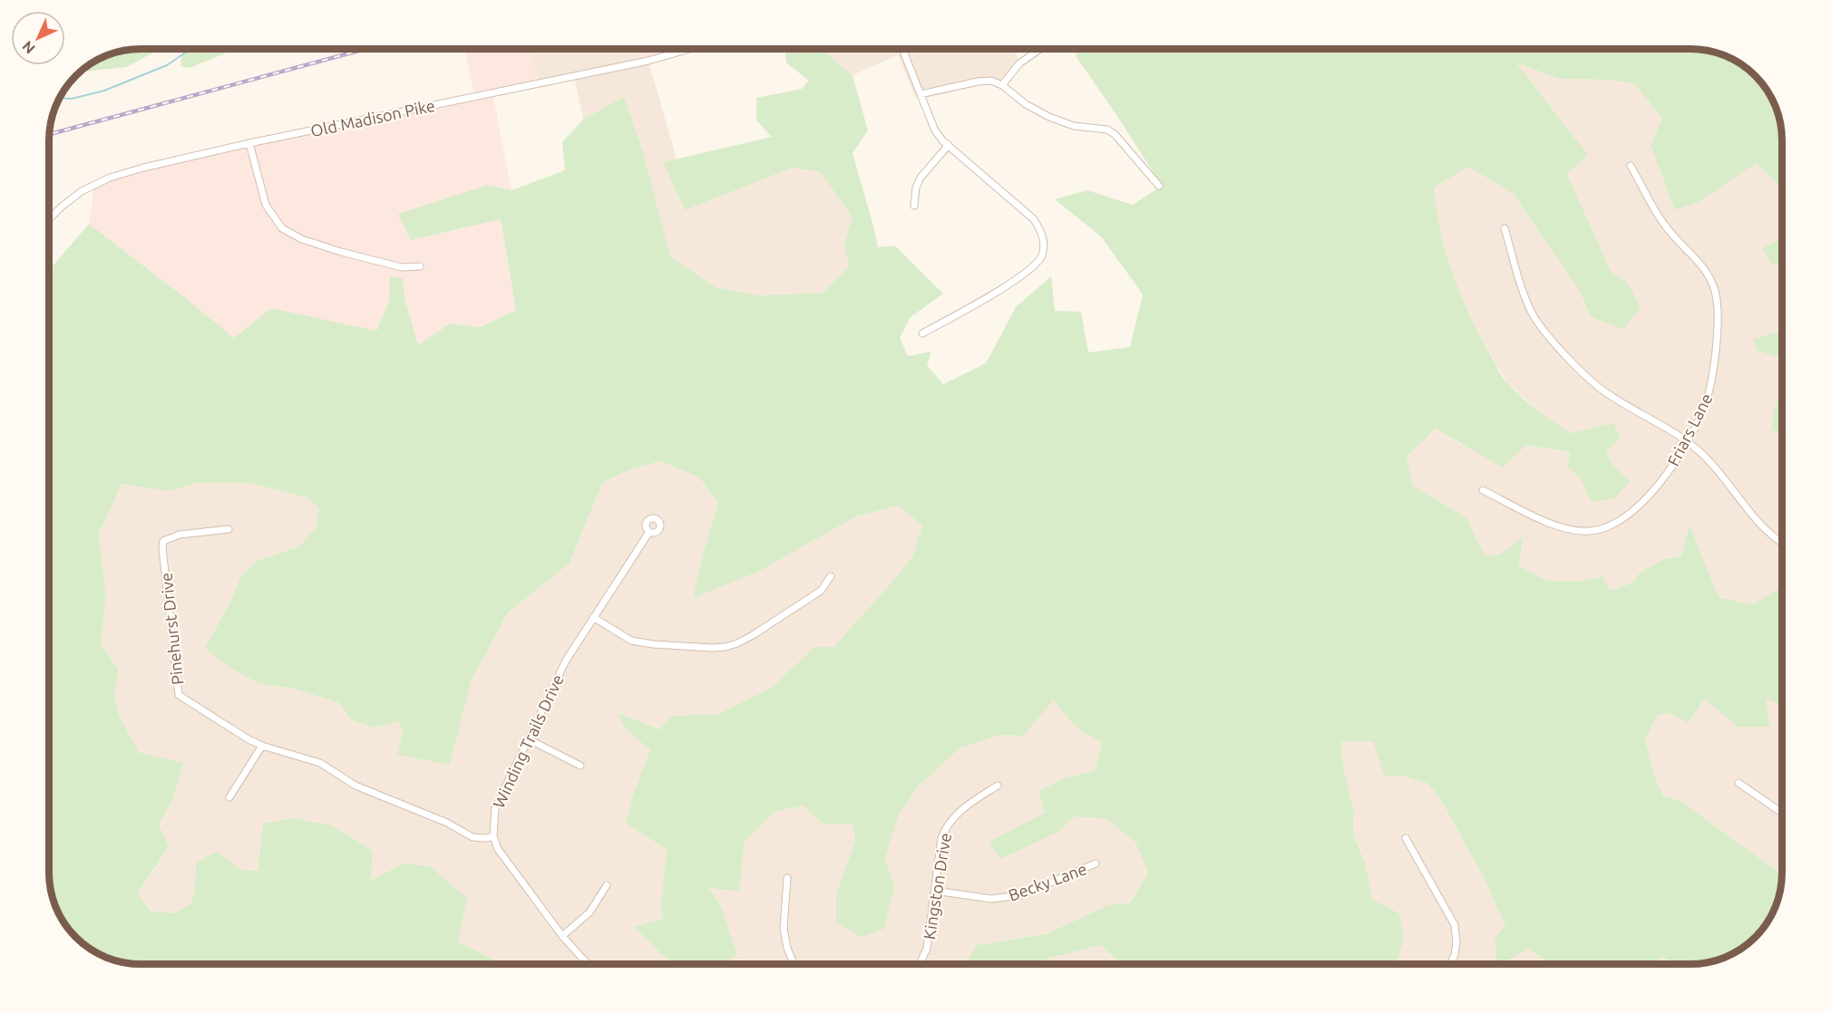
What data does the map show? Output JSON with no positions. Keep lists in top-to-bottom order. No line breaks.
{"streets":{"street":["Old Madison Pike","Friars Lane","Pinehurst Drive","Winding Trails Drive","Becky Lane","Kingston Drive"]},"crossings":[["Pinehurst Drive","Winding Trails Drive"],["Becky Lane","Kingston Drive"]],"north":"bottom left"}
